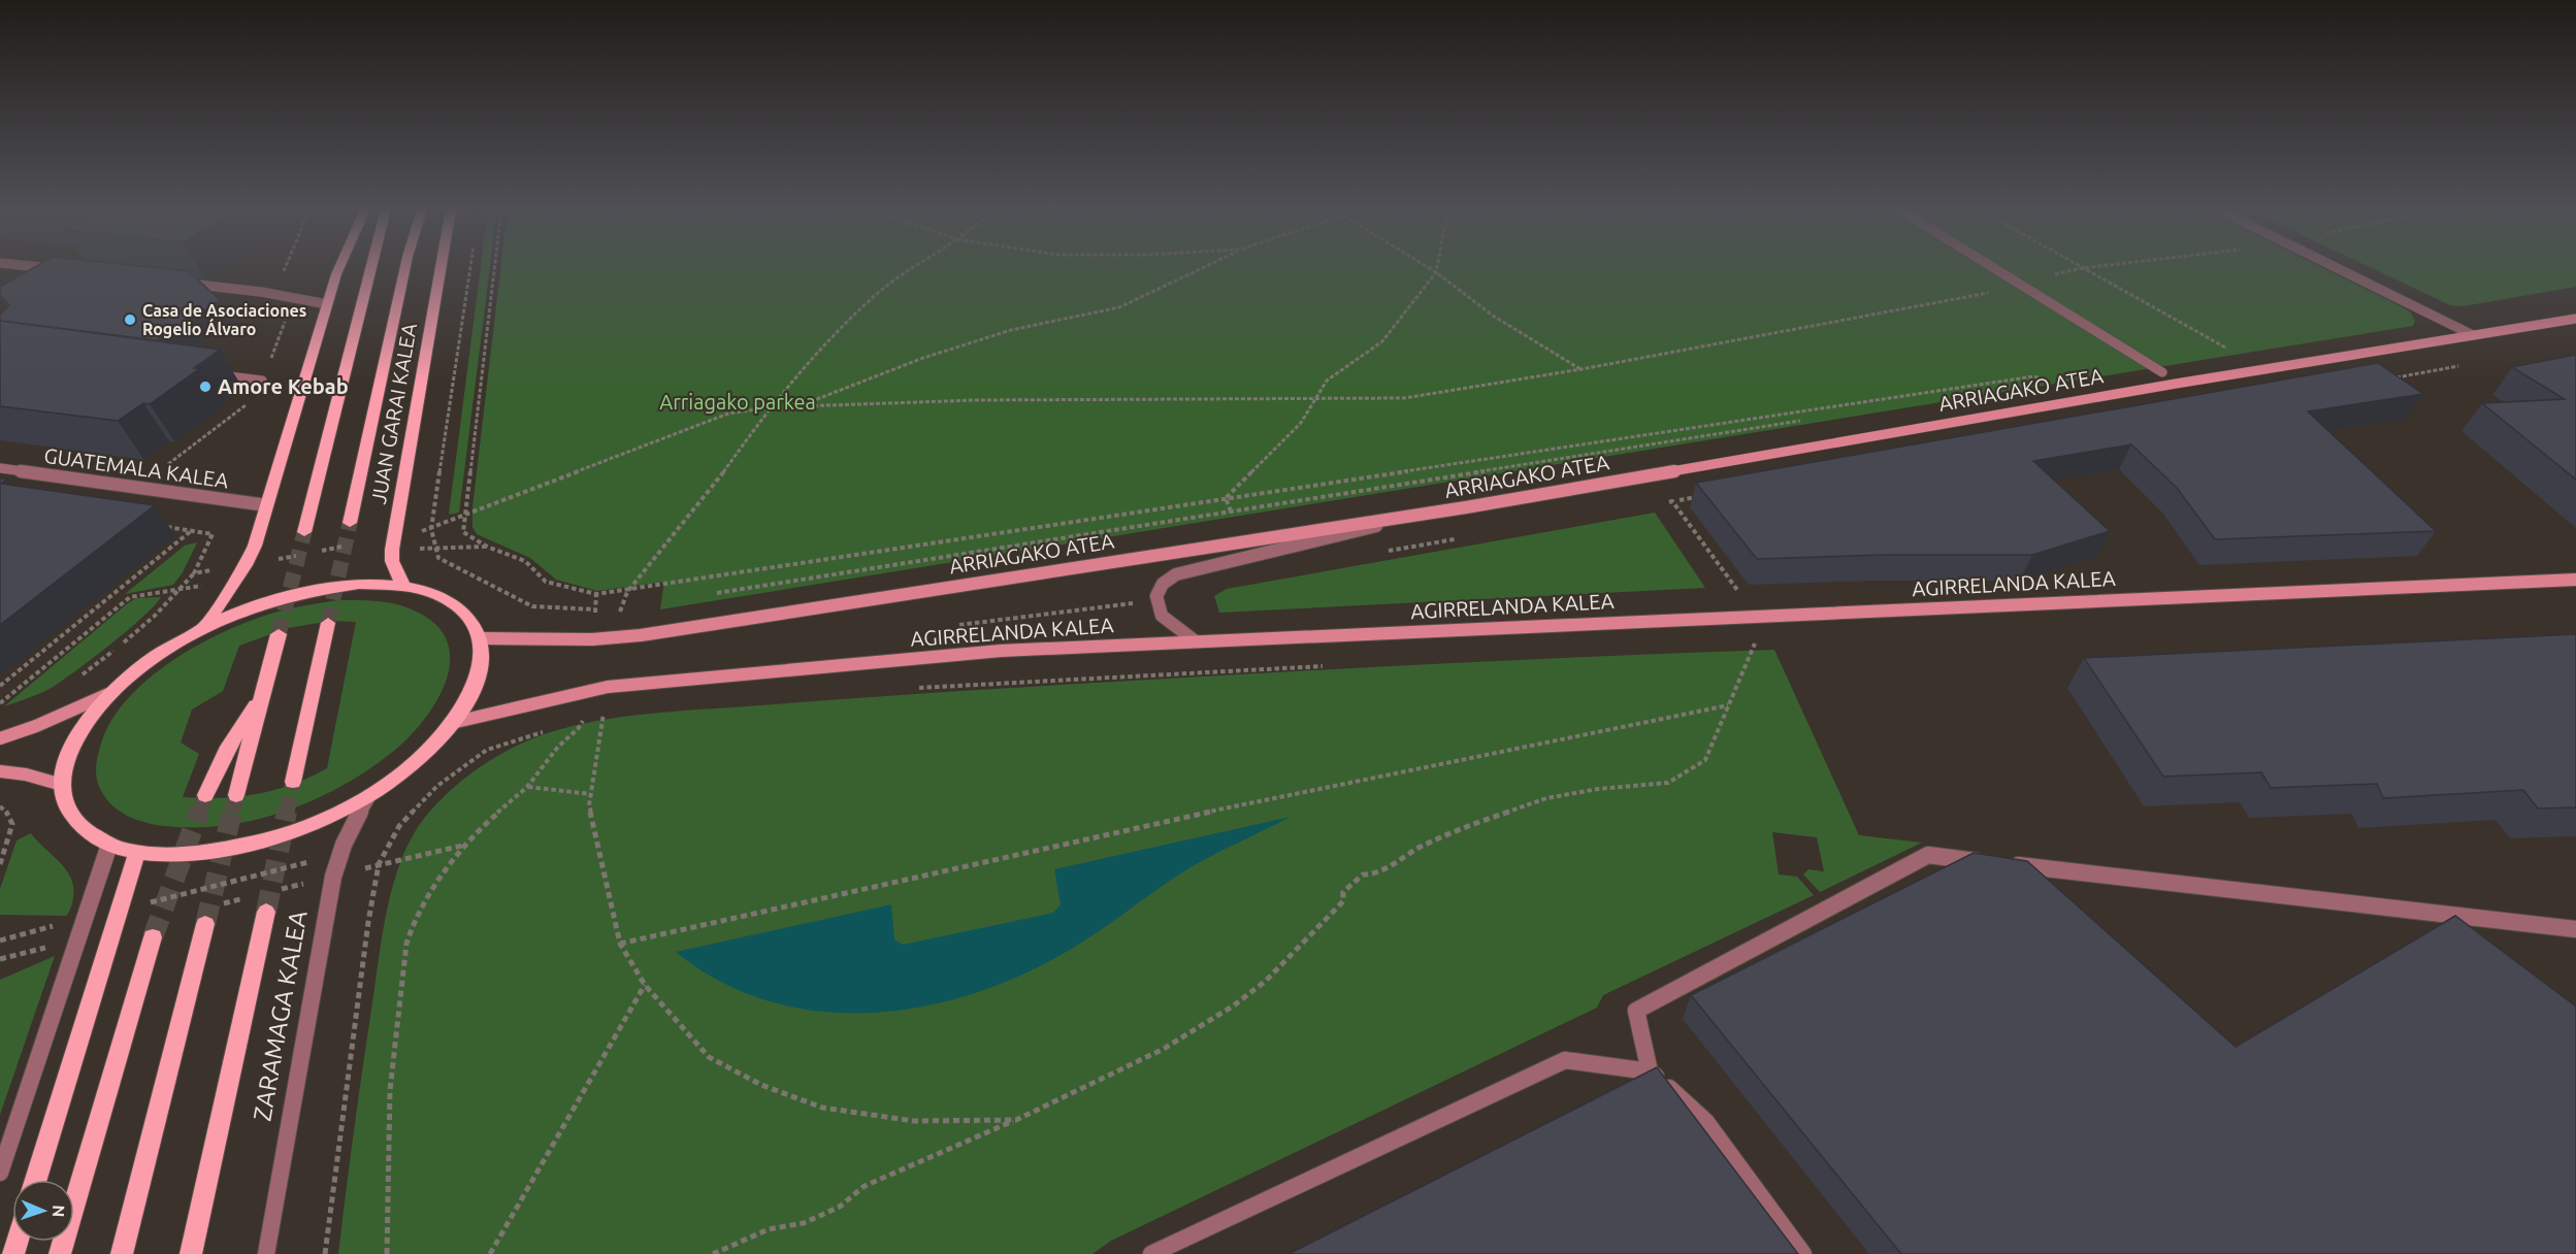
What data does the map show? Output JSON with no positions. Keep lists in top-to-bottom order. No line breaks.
{"streets":{"main road":["ARRIAGAKO ATEA","JUAN GARAI KALEA","AGIRRELANDA KALEA","ZARAMAGA KALEA"],"street":["GUATEMALA KALEA"]},"parks":["Arriagako parkea"],"places":["Casa de Asociaciones Rogelio Álvaro","Amore Kebab"],"north":"right"}
